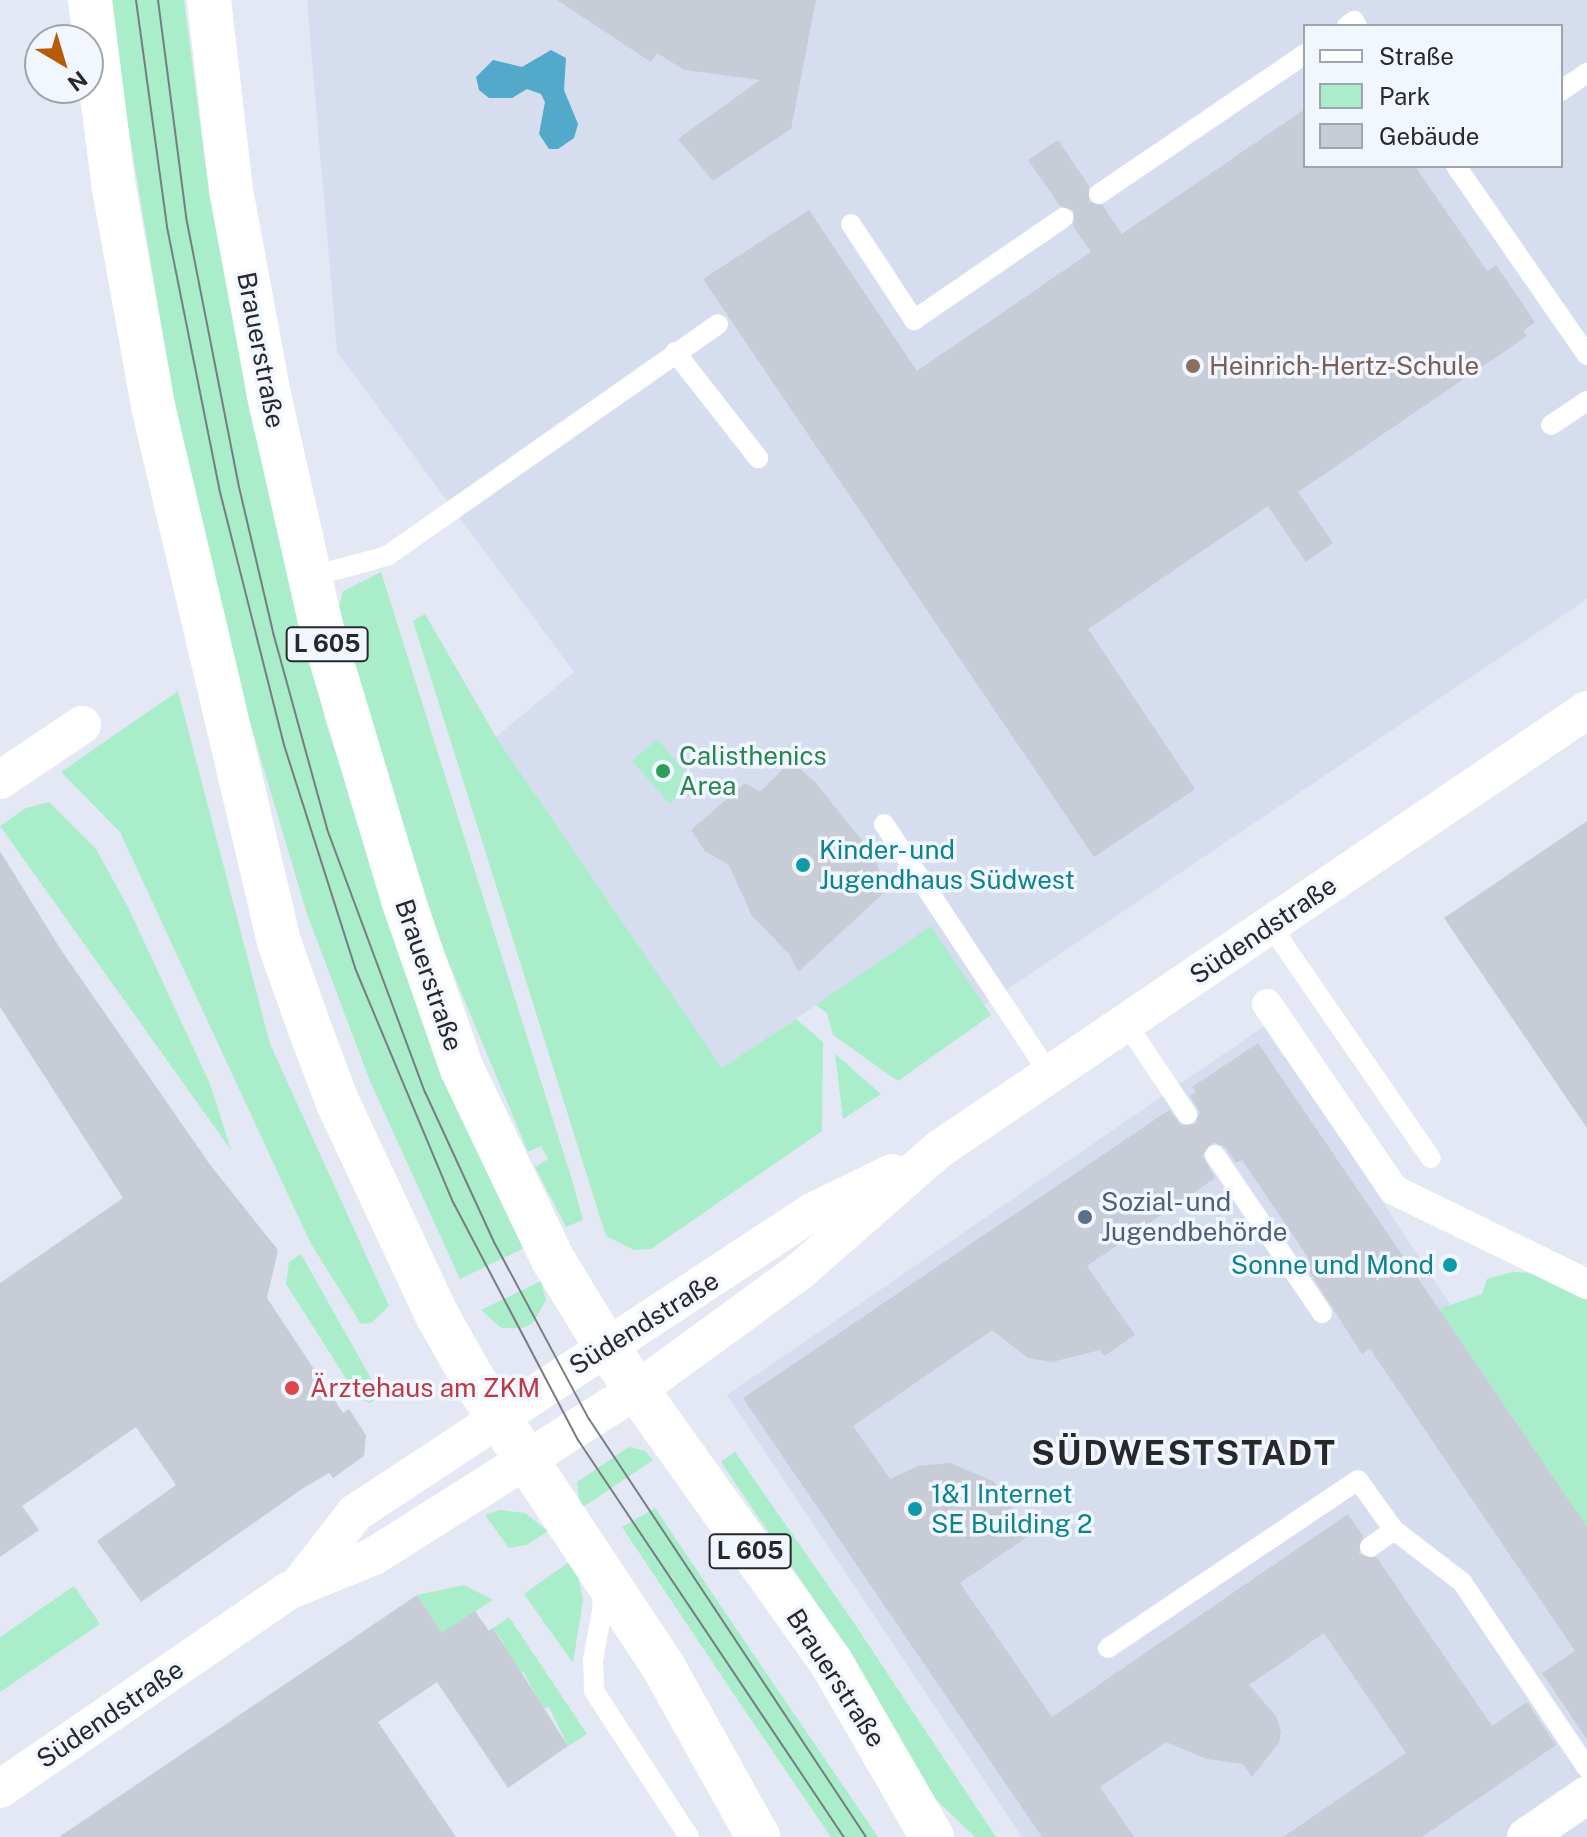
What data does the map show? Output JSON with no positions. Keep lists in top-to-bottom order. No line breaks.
{"streets":{"main road":["Brauerstraße","L 605"],"street":["Südendstraße"]},"crossings":[["Brauerstraße","Südendstraße"]],"districts":["SÜDWESTSTADT"],"places":["Heinrich-Hertz-Schule","Calisthenics Area","Kinder- und Jugendhaus Südwest","Sozial- und Jugendbehörde","Sonne und Mond","Ärztehaus am ZKM","1&1 Internet SE Building 2"],"legend":["Straße","Park","Gebäude"],"north":"bottom right"}
